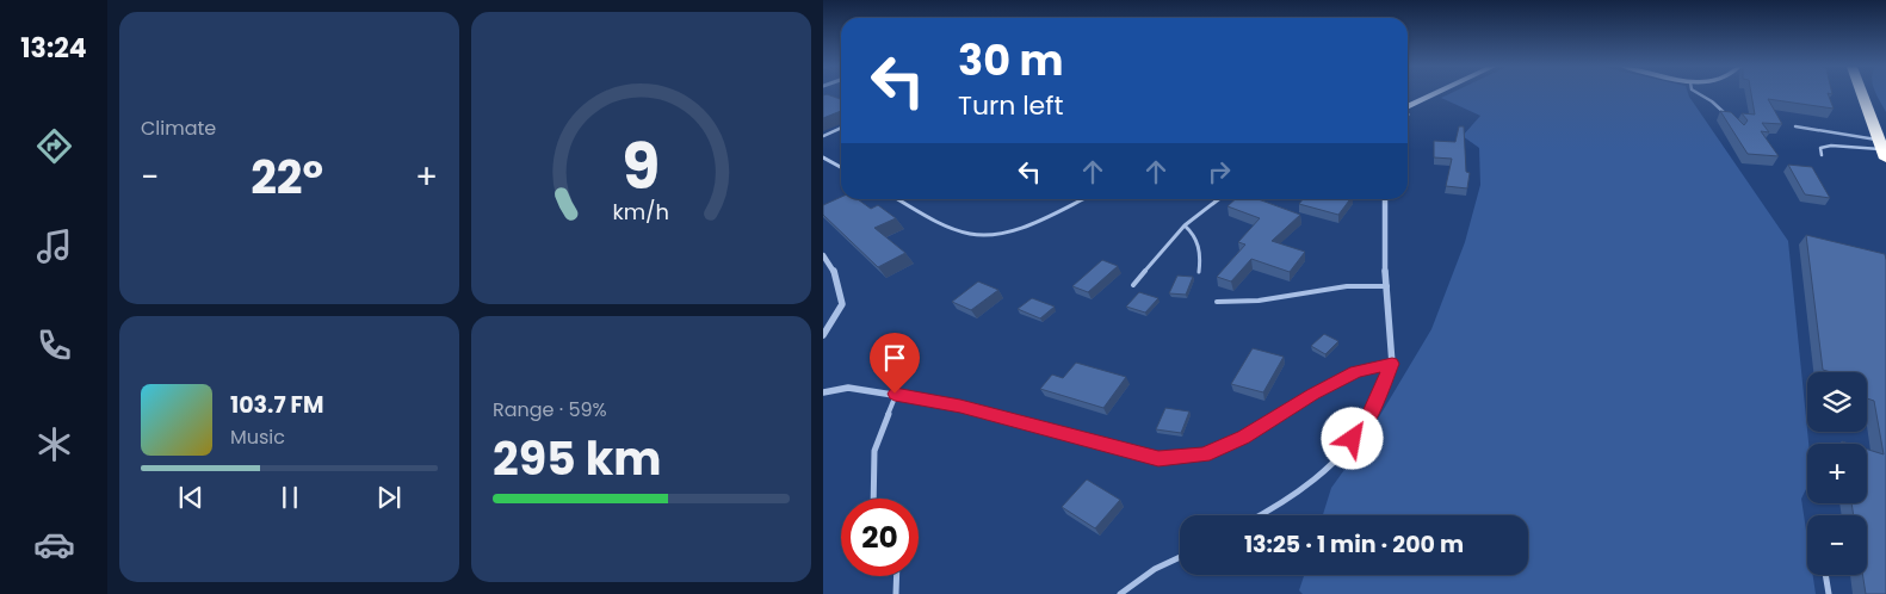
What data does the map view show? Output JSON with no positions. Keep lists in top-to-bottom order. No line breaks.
{"page":{"tabs":"13:24","tile":["Climate",["Range · 59%","295 km"]],"turn":["30 m","Turn left"],"heat":["−","22°","+"],"map_buttons":["+","−"],"song":["103.7 FM","Music"],"limit":"20","trip":"13:25 · 1 min · 200 m","gauge":["9","km/h"]}}
